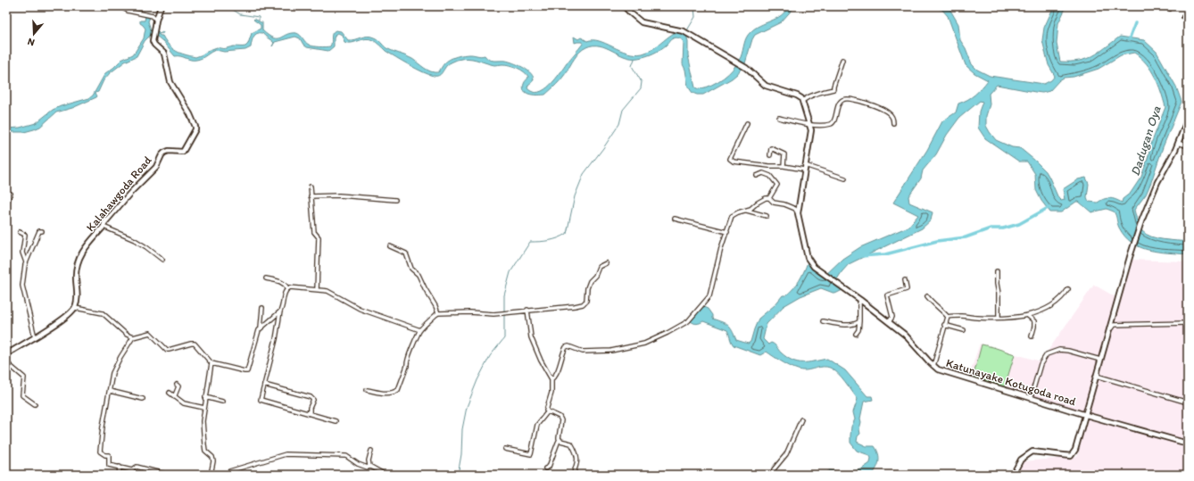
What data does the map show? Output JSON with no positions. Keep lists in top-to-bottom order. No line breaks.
{"streets":{"street":["Kalahawgoda Road","Katunayake Kotugoda road"]},"water":["Dadugan Oya"],"north":"bottom"}
